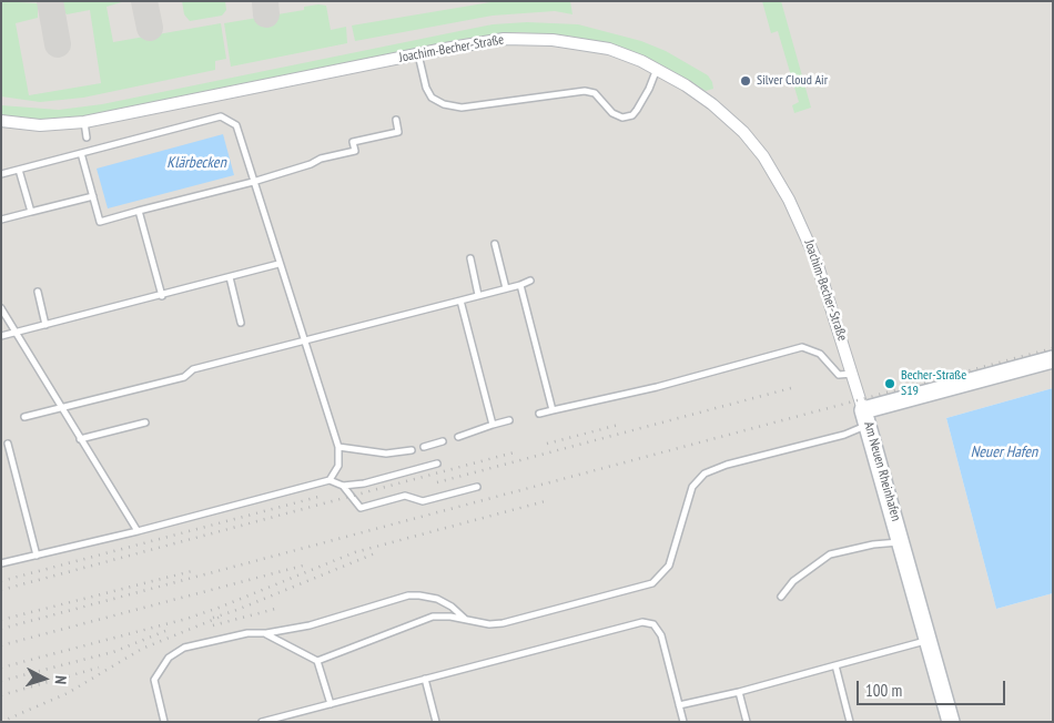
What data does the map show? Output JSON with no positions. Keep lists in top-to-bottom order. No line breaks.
{"streets":{"street":["Joachim-Becher-Straße","Am Neuen Rheinhafen"]},"crossings":[["Joachim-Becher-Straße","Am Neuen Rheinhafen"]],"water":["Klärbecken","Neuer Hafen"],"places":["Silver Cloud Air","Becher-Straße S19"],"scale_bar":"100 m","north":"right"}
